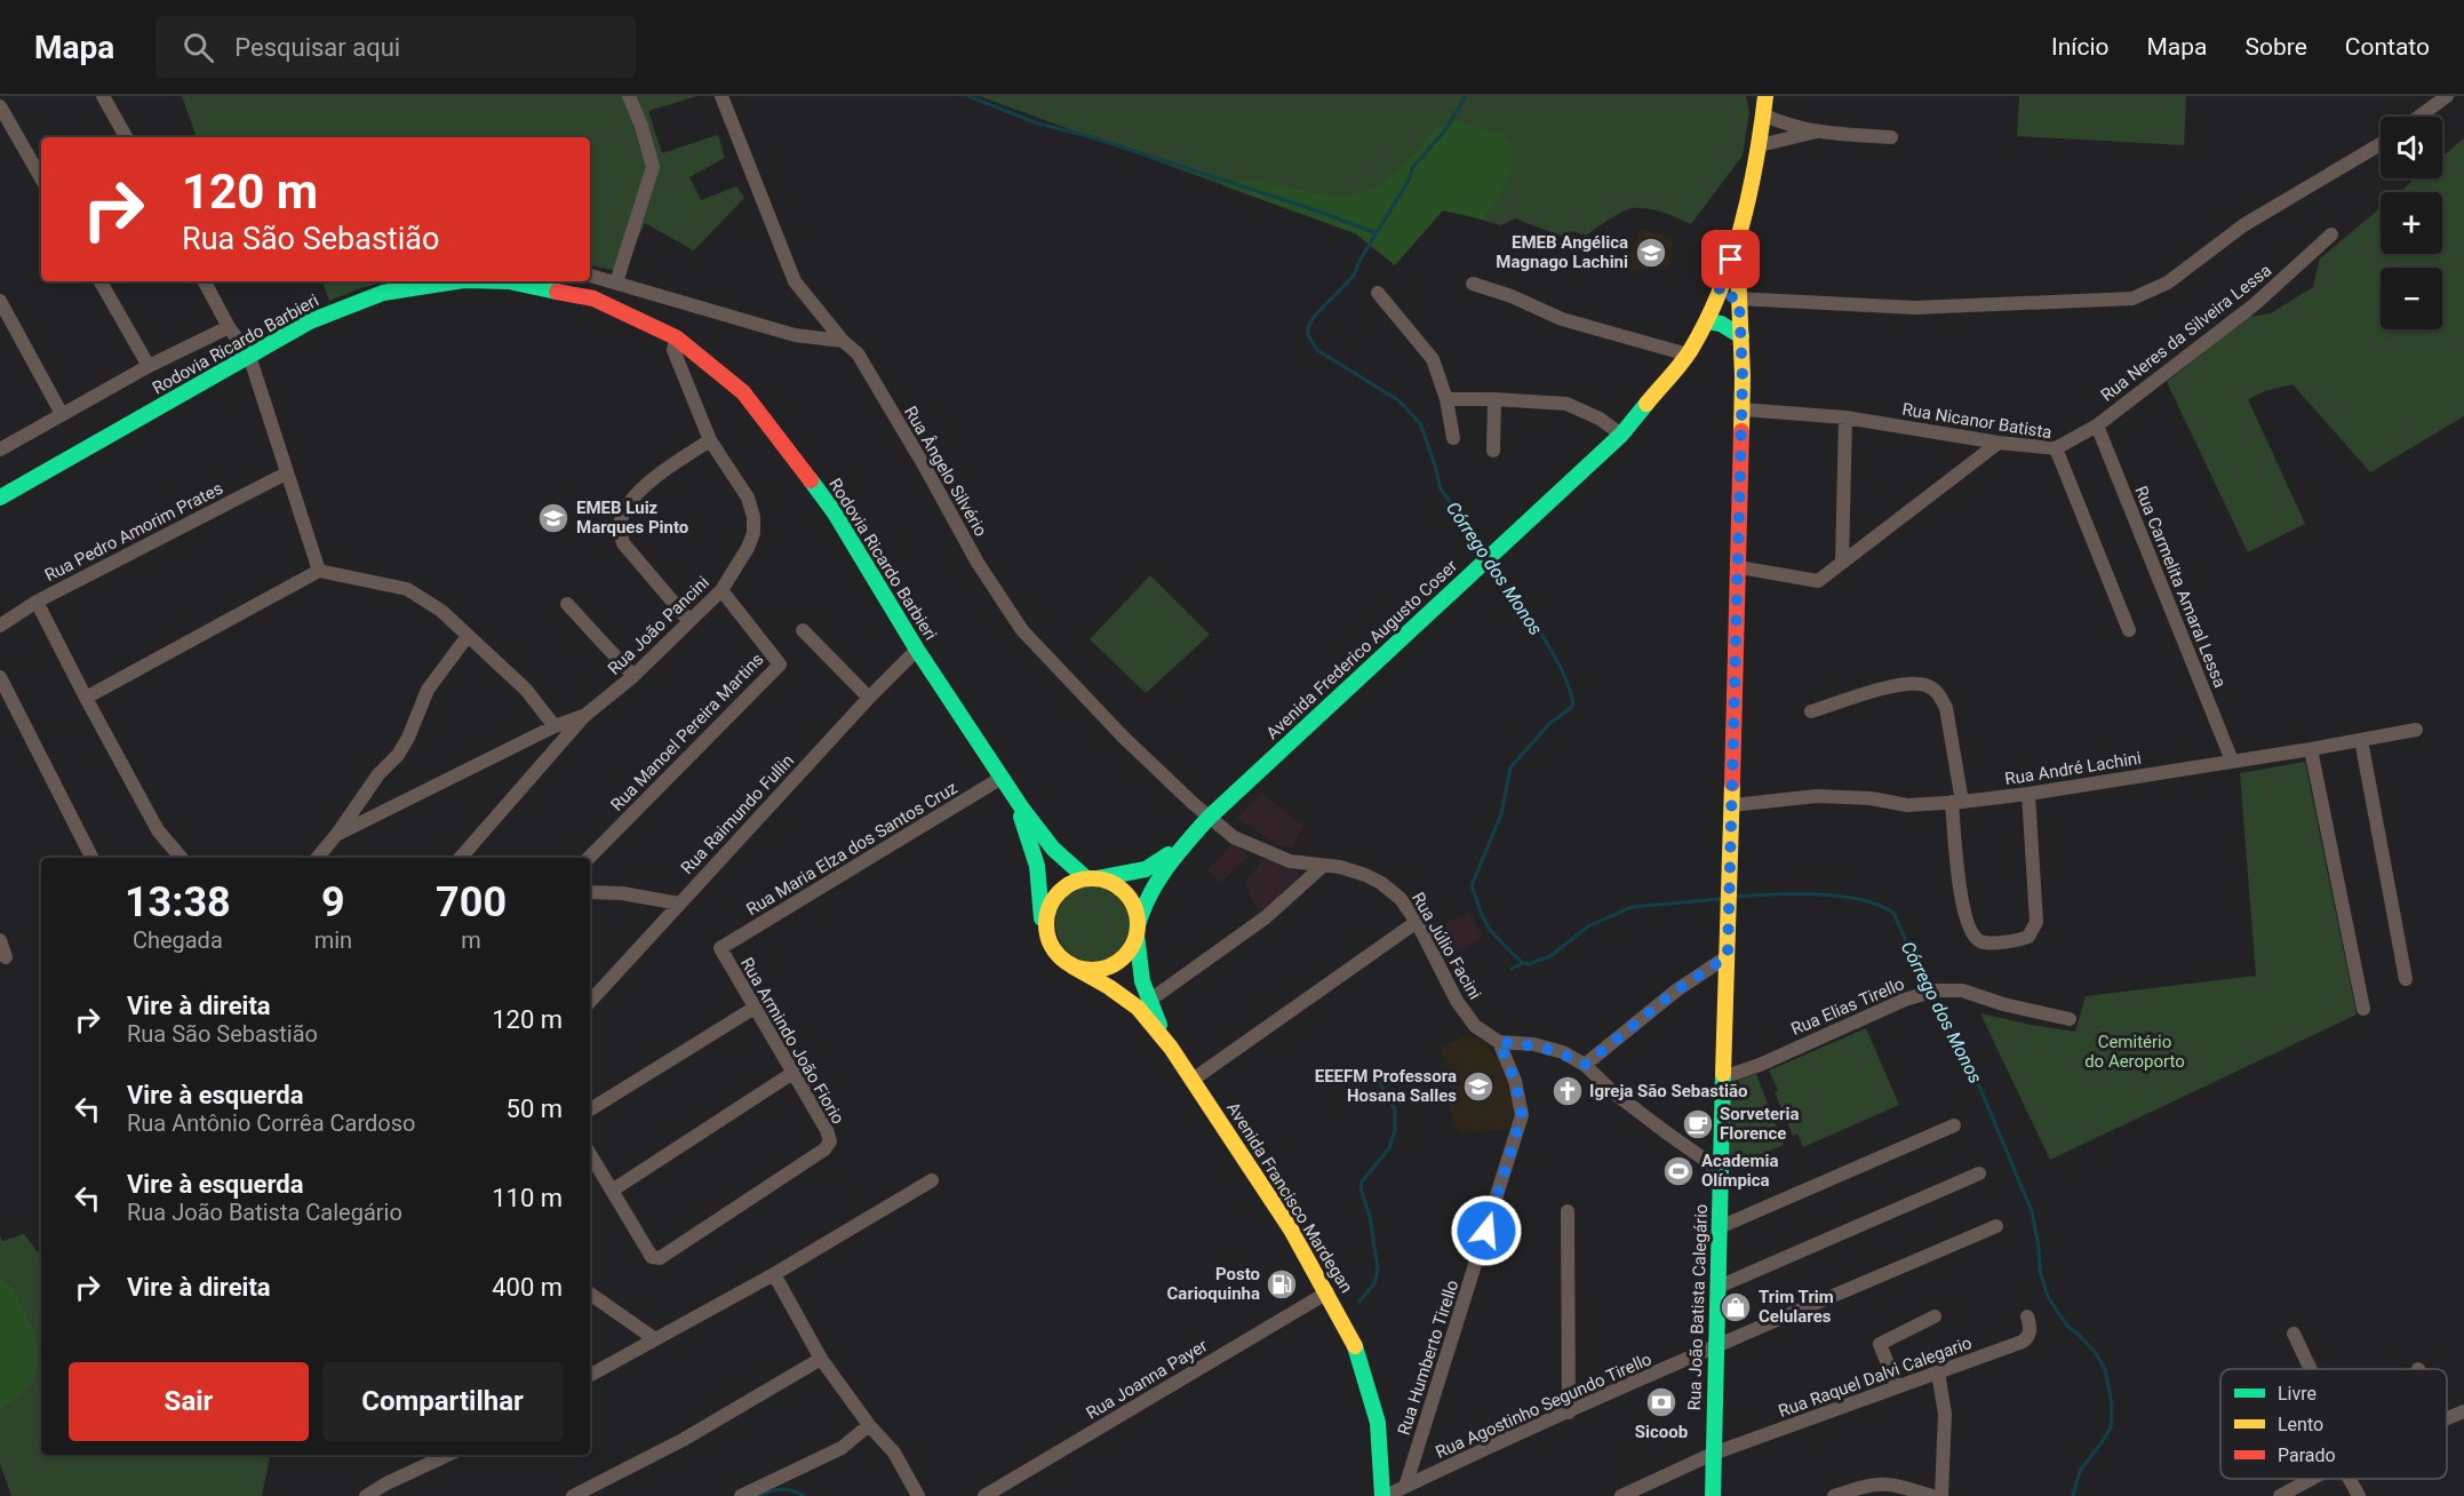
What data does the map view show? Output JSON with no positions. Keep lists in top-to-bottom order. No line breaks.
{"streets":{"main road":["Rodovia Ricardo Barbieri","Avenida Frederico Augusto Coser","Avenida Francisco Mardegan","Rua João Batista Calegário"],"street":["Rua Neres da Silveira Lessa","Rua Nicanor Batista","Rua Ângelo Silvério","Rua Pedro Amorim Prates","Rua Carmelita Amaral Lessa","Rua João Pancini","Rua Manoel Pereira Martins","Rua André Lachini","Rua Raimundo Fullin","Rua Maria Elza dos Santos Cruz","Rua Júlio Facini","Rua Elias Tirello","Rua Armindo João Fiorio","Rua Humberto Tirello","Rua Raquel Dalvi Calegario","Rua Joanna Payer","Rua Agostinho Segundo Tirello"]},"crossings":[["Rua Neres da Silveira Lessa","Rua Nicanor Batista"],["Rua Neres da Silveira Lessa","Rua Carmelita Amaral Lessa"],["Rodovia Ricardo Barbieri","Rua João Pancini"],["Rodovia Ricardo Barbieri","Rua Raimundo Fullin"],["Rodovia Ricardo Barbieri","Rua Maria Elza dos Santos Cruz"],["Rua Nicanor Batista","Rua João Batista Calegário"],["Rua Ângelo Silvério","Avenida Frederico Augusto Coser"],["Rua Ângelo Silvério","Rua Júlio Facini"],["Rua Carmelita Amaral Lessa","Rua André Lachini"],["Rua João Pancini","Rua Manoel Pereira Martins"],["Avenida Frederico Augusto Coser","Rua Júlio Facini"],["Avenida Frederico Augusto Coser","Avenida Francisco Mardegan"],["Avenida Frederico Augusto Coser","Rua João Batista Calegário"],["Rua André Lachini","Rua João Batista Calegário"],["Rua Maria Elza dos Santos Cruz","Rua Armindo João Fiorio"],["Rua Júlio Facini","Rua Humberto Tirello"],["Rua Elias Tirello","Rua João Batista Calegário"],["Avenida Francisco Mardegan","Rua Joanna Payer"],["Avenida Francisco Mardegan","Rua Agostinho Segundo Tirello"],["Rua João Batista Calegário","Rua Raquel Dalvi Calegario"],["Rua João Batista Calegário","Rua Agostinho Segundo Tirello"],["Rua Humberto Tirello","Rua Agostinho Segundo Tirello"]],"water":["Córrego dos Monos"],"parks":["Cemitério do Aeroporto"],"places":{"school or university":["EMEB Angélica Magnago Lachini","EMEB Luiz Marques Pinto","EEEFM Professora Hosana Salles"],"church":["Igreja São Sebastião"],"cafe":["Sorveteria Florence"],"sports":["Academia Olímpica"],"fuel station":["Posto Carioquinha"],"shop":["Trim Trim Celulares"],"bank":["Sicoob"]},"legend":["Livre","Lento","Parado"],"page":{"header":"Mapa","search":"Pesquisar aqui","nav":["Início","Mapa","Sobre","Contato"],"map_buttons":["+","−"],"turn":["120 m","Rua São Sebastião"],"eta":["13:38","Chegada","9","min","700","m"],"list":[{"name":"Vire à direita","note":"Rua São Sebastião","value":"120 m"},{"name":"Vire à esquerda","note":"Rua Antônio Corrêa Cardoso","value":"50 m"},{"name":"Vire à esquerda","note":"Rua João Batista Calegário","value":"110 m"},{"name":"Vire à direita","value":"400 m"}],"buttons":["Sair","Compartilhar"]}}
